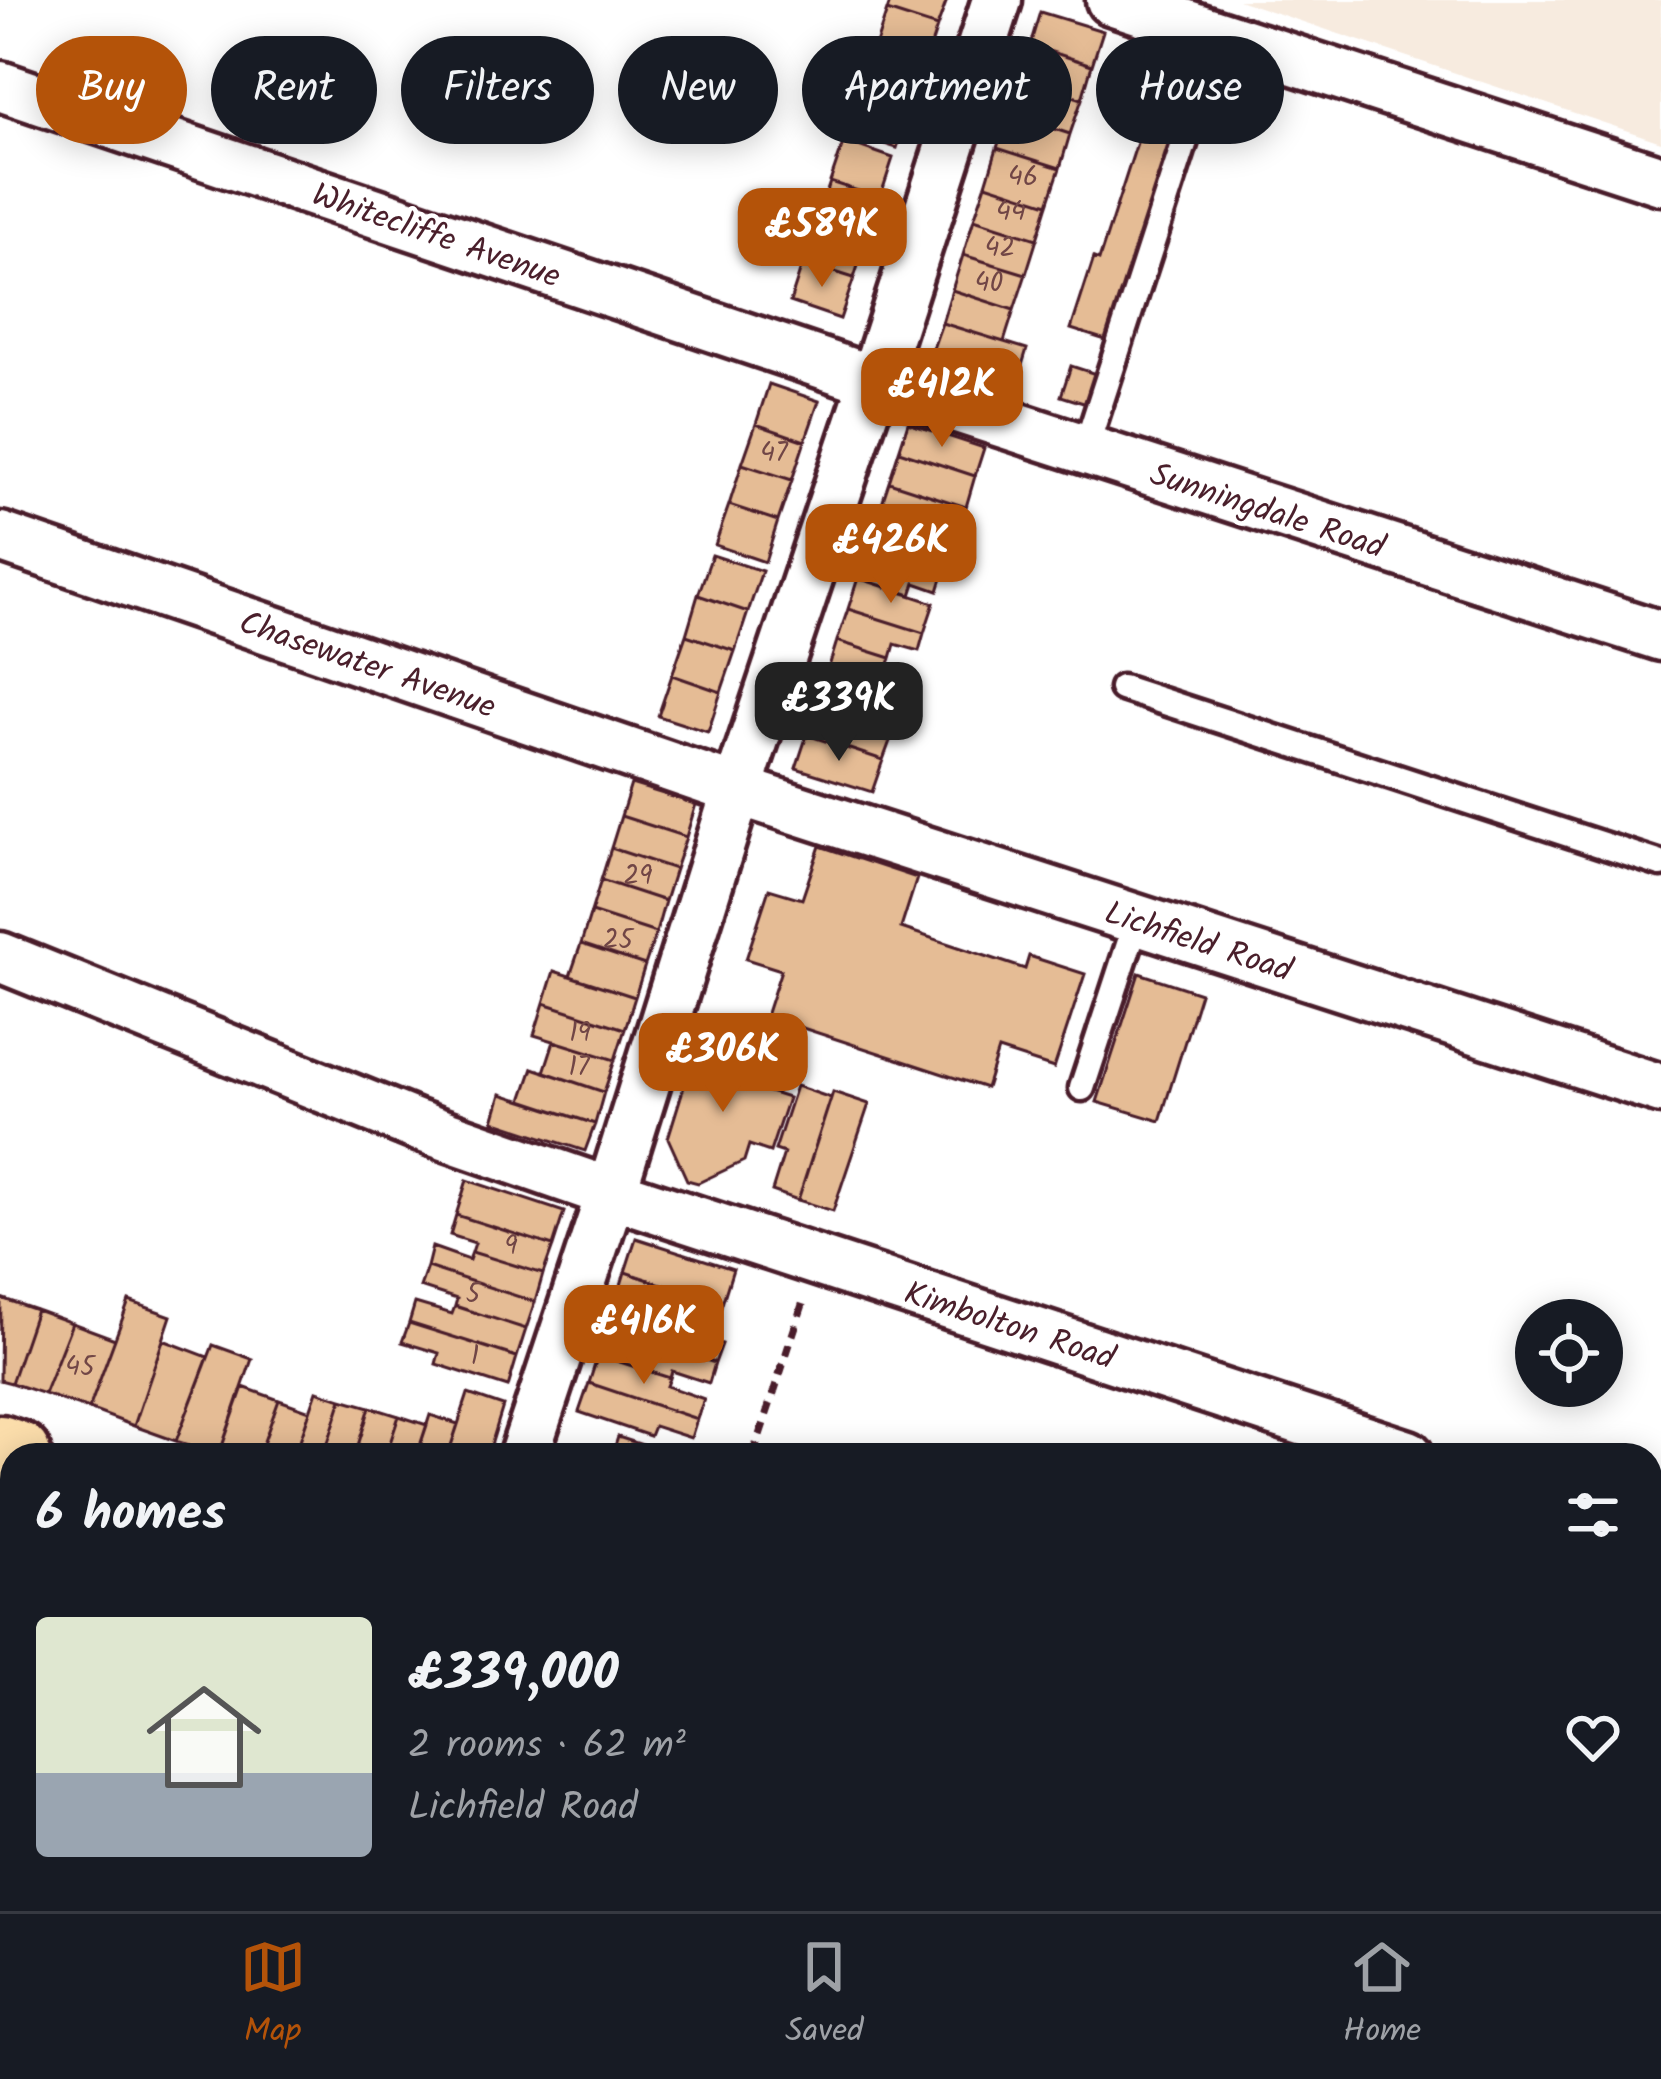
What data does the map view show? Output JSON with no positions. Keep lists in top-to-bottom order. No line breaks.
{"streets":{"street":["Whitecliffe Avenue","Sunningdale Road","Chasewater Avenue","Lichfield Road","Kimbolton Road"]},"crossings":[["Whitecliffe Avenue","Sunningdale Road"],["Chasewater Avenue","Lichfield Road"]],"house_numbers":["46","44","42","40","47","29","25","19","17","9","5","1","45"],"page":{"chip":["Buy","Rent","Filters","New","Apartment","House"],"price":["£589K","£412K","£426K","£339K","£306K","£416K"],"heading":"6 homes","list":[{"name":"£339,000","note":"2 rooms · 62 m² · Lichfield Road"}],"tabs":["Map","Saved","Home"]}}
